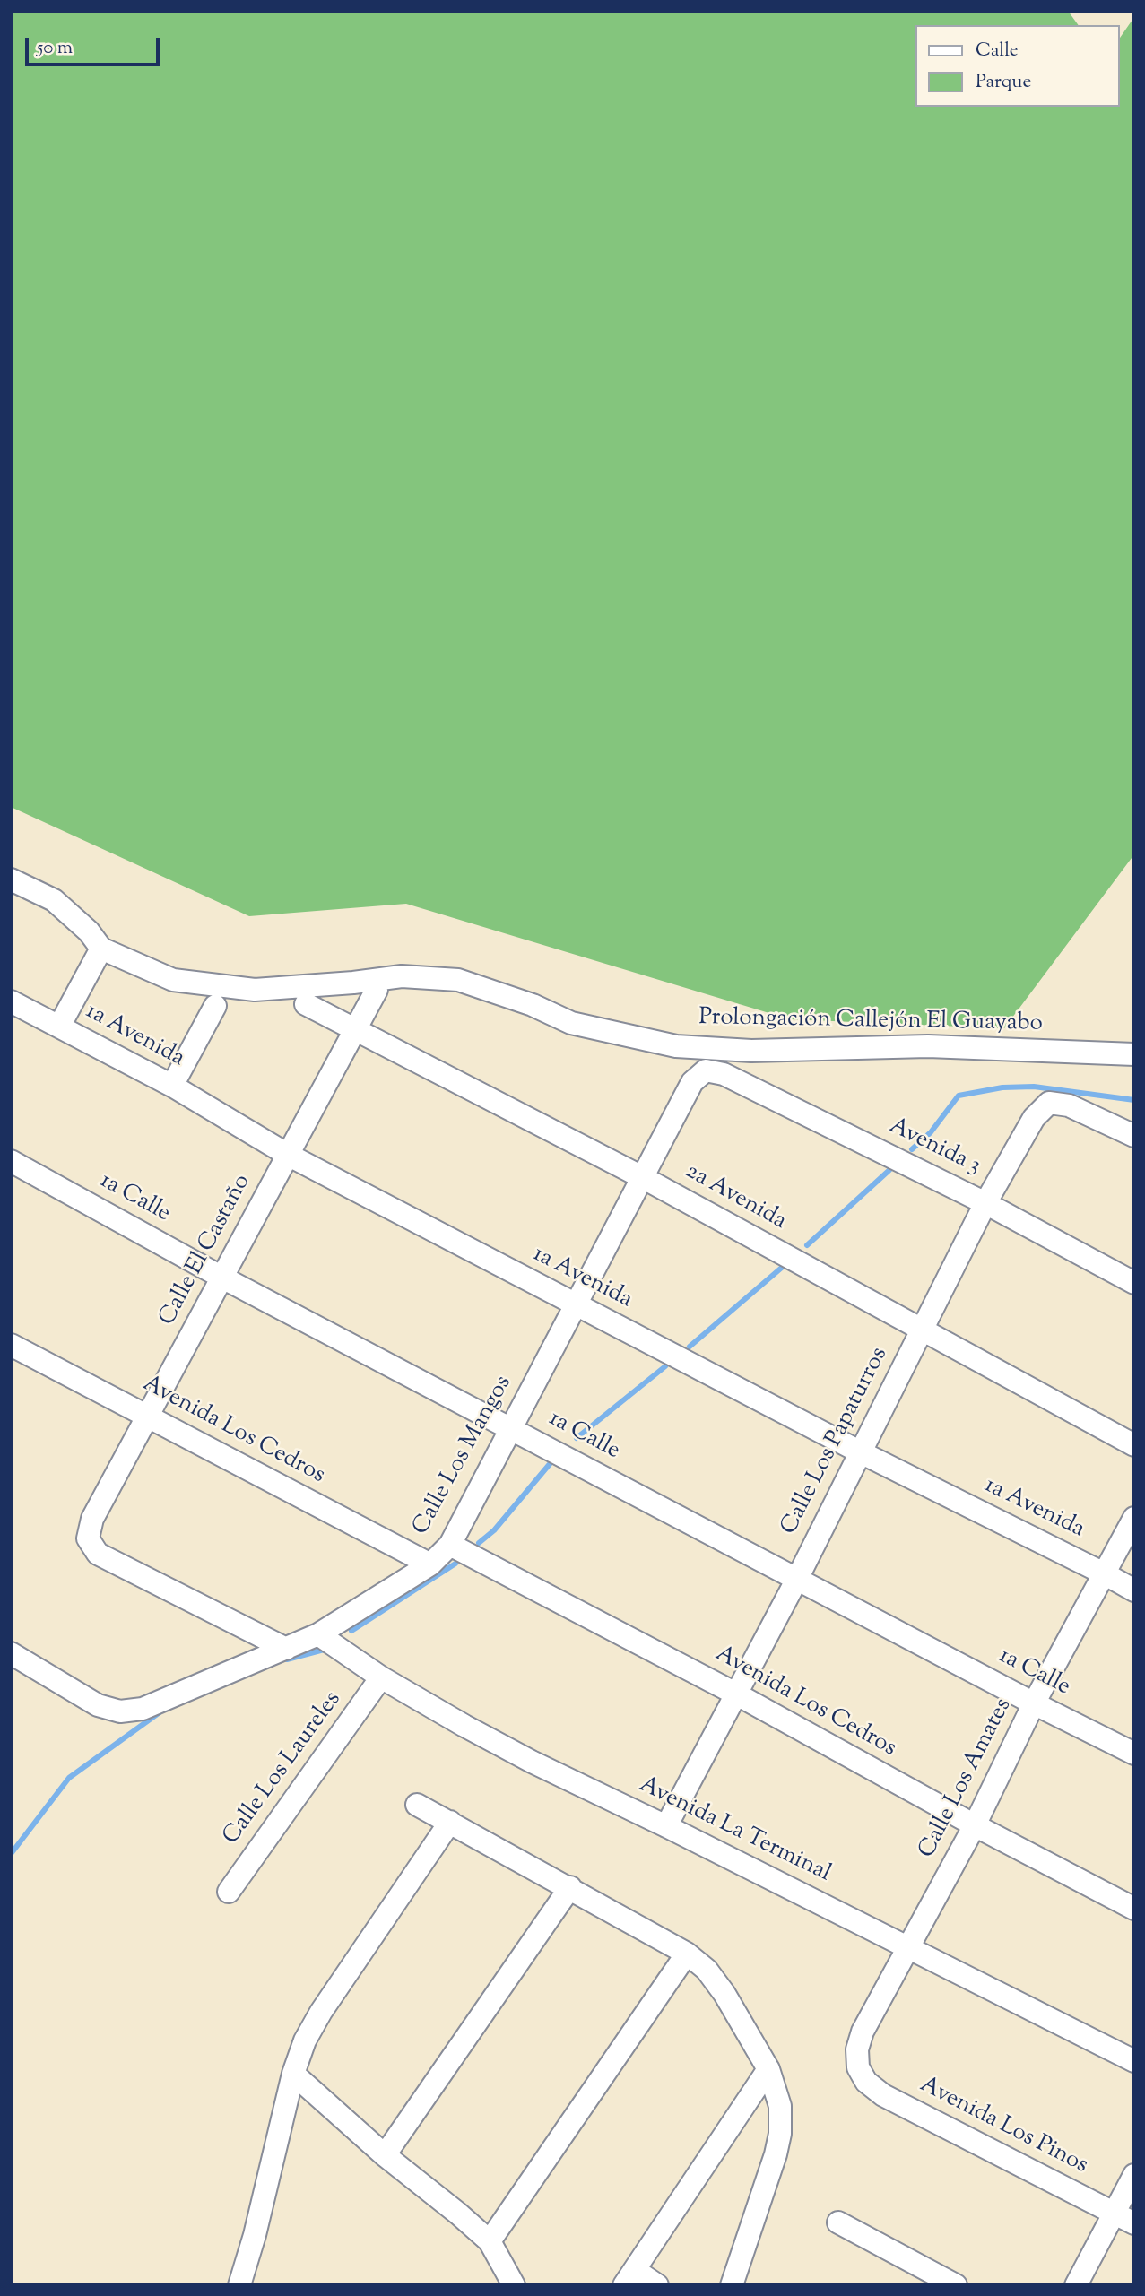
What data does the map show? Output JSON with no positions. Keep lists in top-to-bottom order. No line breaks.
{"streets":{"street":["Prolongación Callejón El Guayabo","1a Avenida","Avenida 3","2a Avenida","1a Calle","Calle El Castaño","Avenida Los Cedros","Calle Los Papaturros","Calle Los Mangos","Calle Los Laureles","Calle Los Amates","Avenida La Terminal","Avenida Los Pinos"]},"crossings":[["1a Avenida","Calle El Castaño"],["1a Avenida","Calle Los Papaturros"],["1a Avenida","Calle Los Mangos"],["1a Avenida","Calle Los Amates"],["Avenida 3","Calle Los Papaturros"],["Avenida 3","Calle Los Mangos"],["2a Avenida","Calle El Castaño"],["2a Avenida","Calle Los Papaturros"],["2a Avenida","Calle Los Mangos"],["1a Calle","Calle El Castaño"],["1a Calle","Calle Los Papaturros"],["1a Calle","Calle Los Mangos"],["1a Calle","Calle Los Amates"],["Calle El Castaño","Avenida Los Cedros"],["Calle El Castaño","Calle Los Mangos"],["Avenida Los Cedros","Calle Los Papaturros"],["Avenida Los Cedros","Calle Los Mangos"],["Avenida Los Cedros","Calle Los Amates"],["Calle Los Papaturros","Avenida La Terminal"],["Calle Los Mangos","Avenida La Terminal"],["Calle Los Laureles","Avenida La Terminal"],["Calle Los Amates","Avenida La Terminal"],["Calle Los Amates","Avenida Los Pinos"]],"legend":["Calle","Parque"],"scale_bar":"50 m"}
